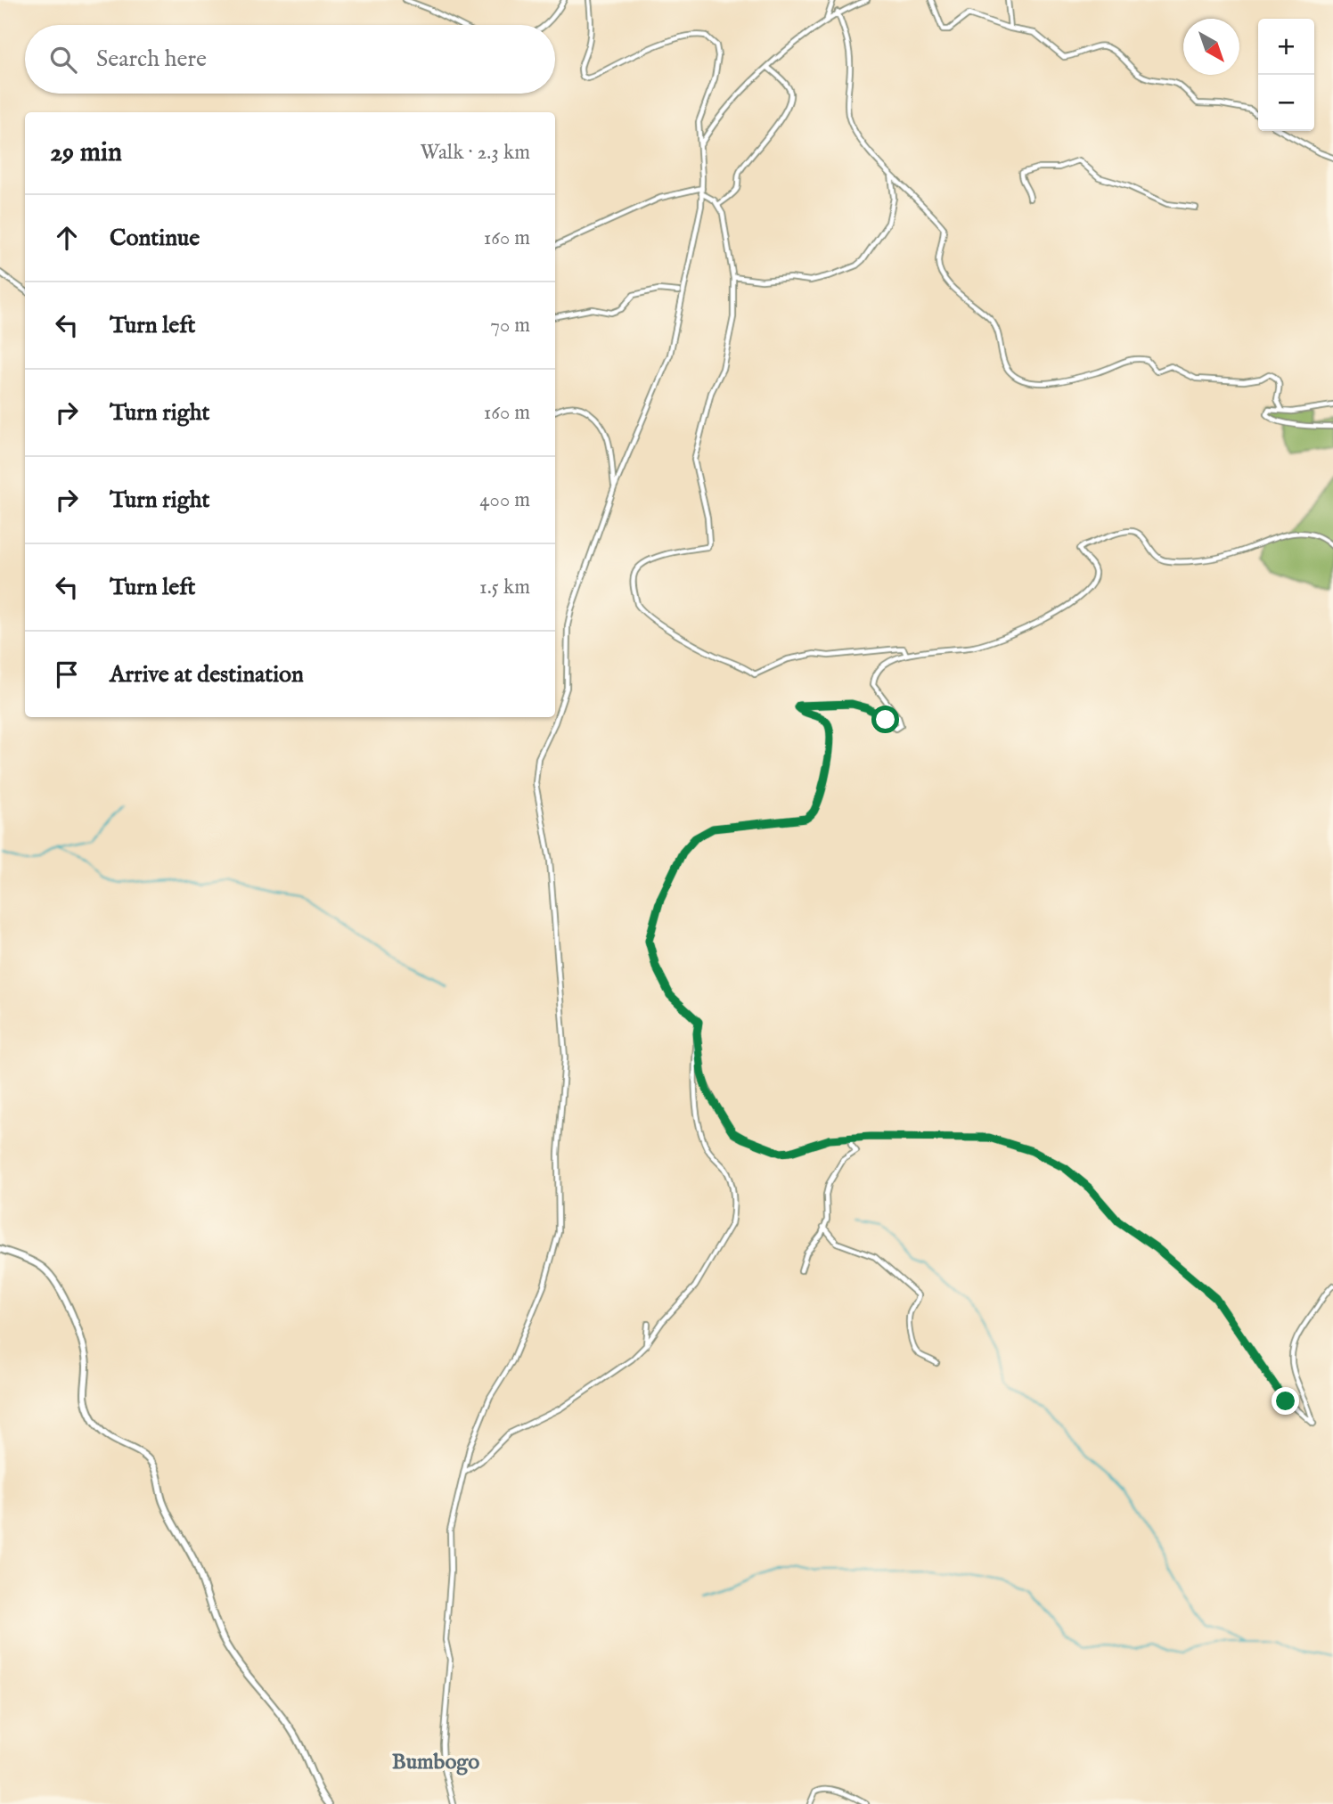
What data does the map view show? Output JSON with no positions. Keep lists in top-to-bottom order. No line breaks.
{"districts":["Bumbogo"],"north":"bottom right","page":{"map_buttons":["+","−"],"search":"Search here","heading":["29 min","Walk · 2.3 km"],"list":[["Continue","160 m"],["Turn left","70 m"],["Turn right","160 m"],["Turn right","400 m"],["Turn left","1.5 km"],"Arrive at destination"]}}
